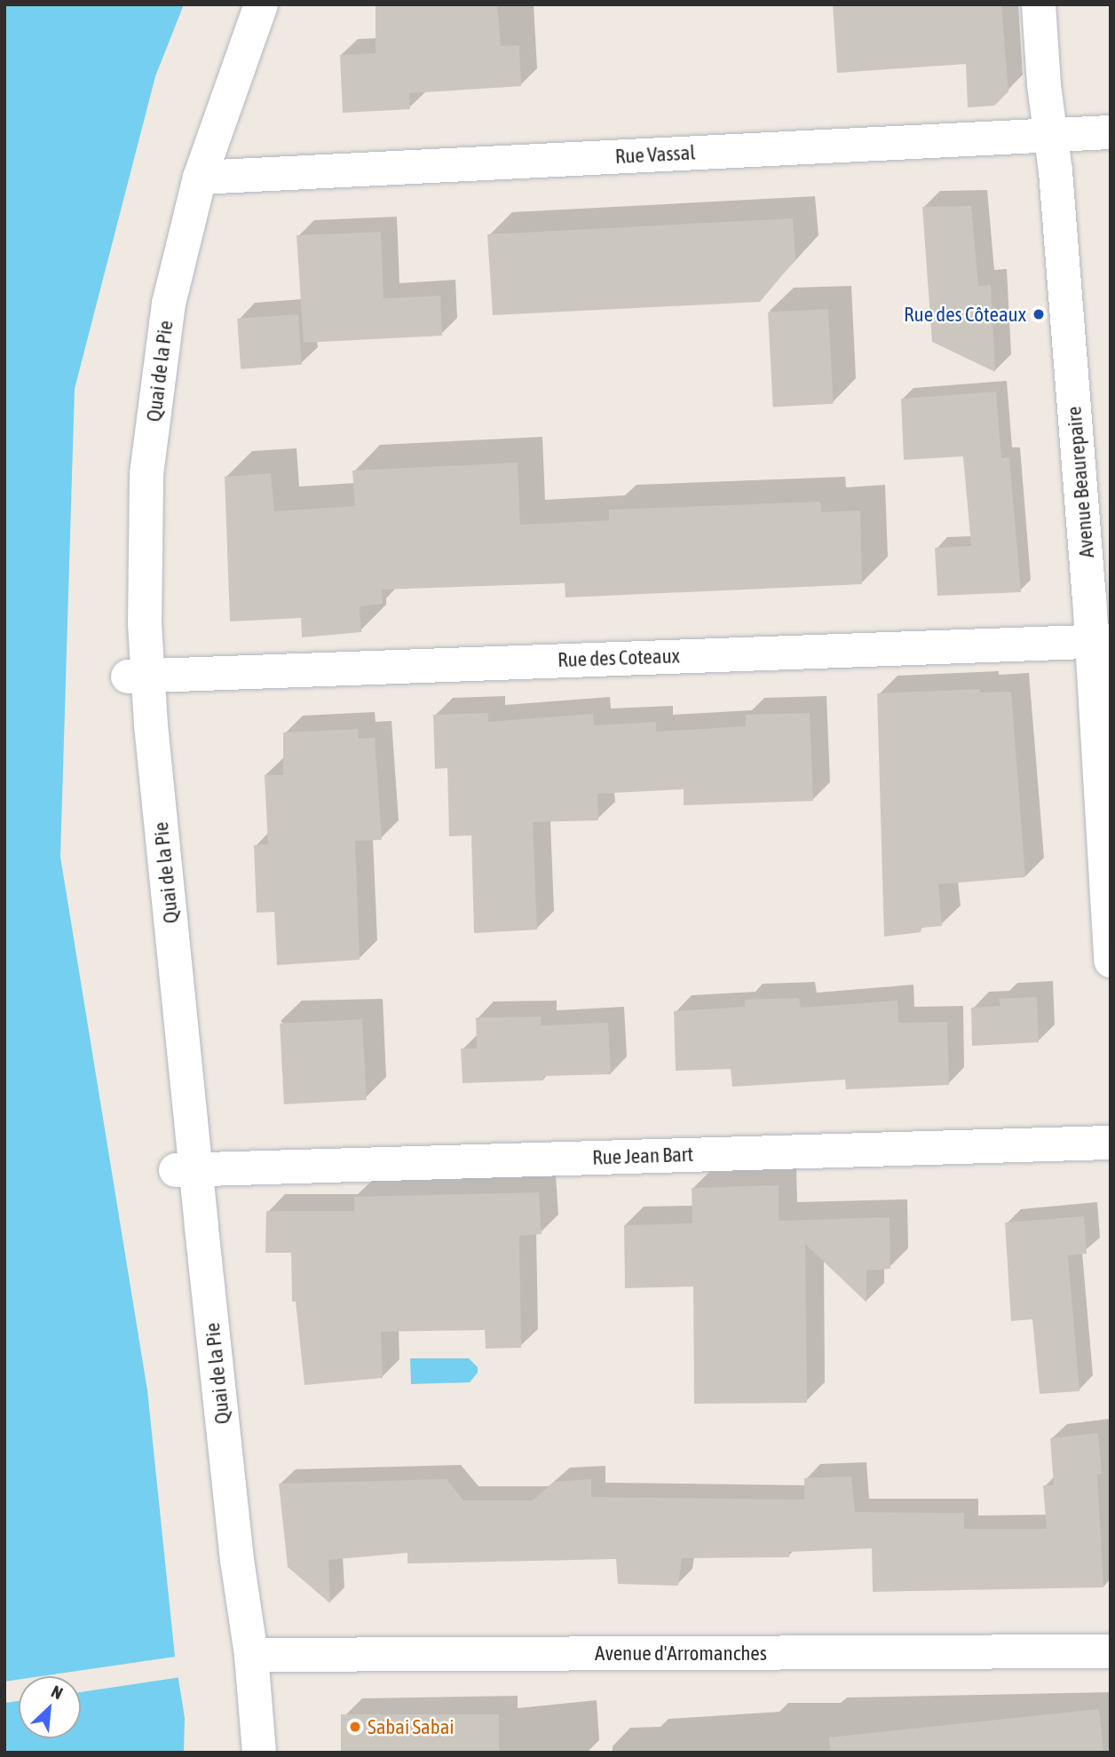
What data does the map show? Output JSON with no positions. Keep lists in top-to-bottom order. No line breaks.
{"streets":{"street":["Rue Vassal","Quai de la Pie","Avenue Beaurepaire","Rue des Coteaux","Rue Jean Bart","Avenue d'Arromanches"]},"crossings":[["Rue Vassal","Quai de la Pie"],["Rue Vassal","Avenue Beaurepaire"],["Quai de la Pie","Rue des Coteaux"],["Quai de la Pie","Rue Jean Bart"],["Quai de la Pie","Avenue d'Arromanches"],["Avenue Beaurepaire","Rue des Coteaux"]],"places":["Rue des Côteaux","Sabai Sabai"],"north":"top right"}
